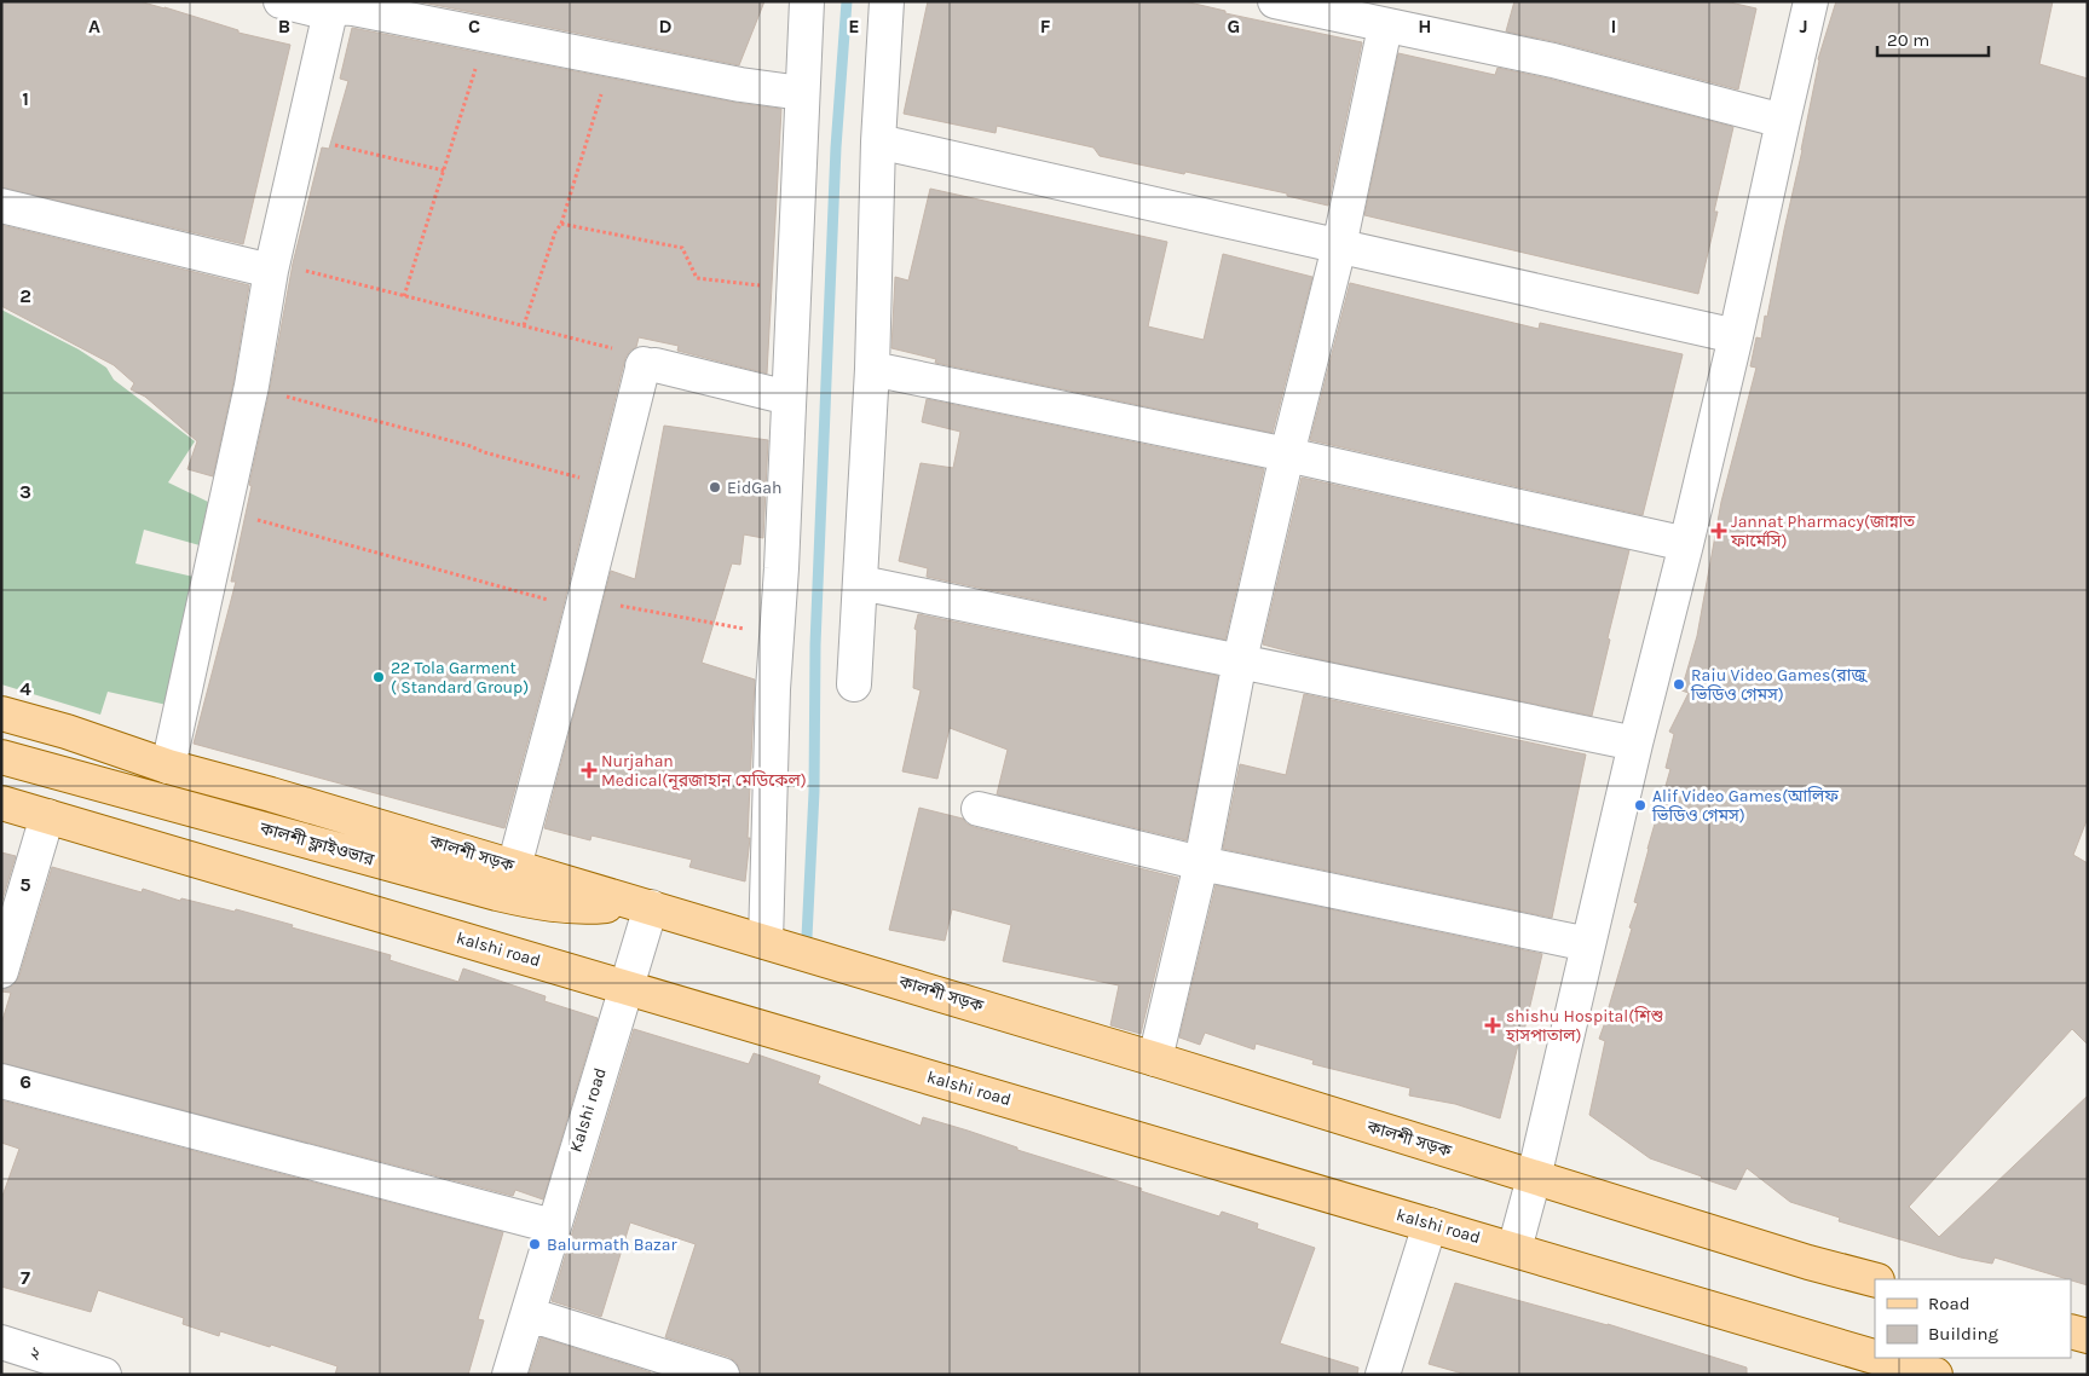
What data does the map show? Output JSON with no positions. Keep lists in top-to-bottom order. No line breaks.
{"streets":{"main road":["কালশী ফ্লাইওভার","কালশী সড়ক","kalshi road"],"street":["Kalshi road","২"]},"crossings":[["কালশী ফ্লাইওভার","কালশী সড়ক"],["কালশী ফ্লাইওভার","Kalshi road"],["কালশী সড়ক","Kalshi road"],["kalshi road","Kalshi road"]],"places":{"other":["EidGah","22 Tola Garment ( Standard Group)","Raju Video Games(রাজু ভিডিও গেমস)","Alif Video Games(আলিফ ভিডিও গেমস)","Balurmath Bazar"],"health":["Jannat Pharmacy(জান্নাত ফার্মেসি)","Nurjahan Medical(নূরজাহান মেডিকেল)","shishu Hospital(শিশু হাসপাতাল)"]},"legend":["Road","Building"],"scale_bar":"20 m","grid":{"columns":["A","B","C","D","E","F","G","H","I","J"],"rows":["1","2","3","4","5","6","7"]}}
